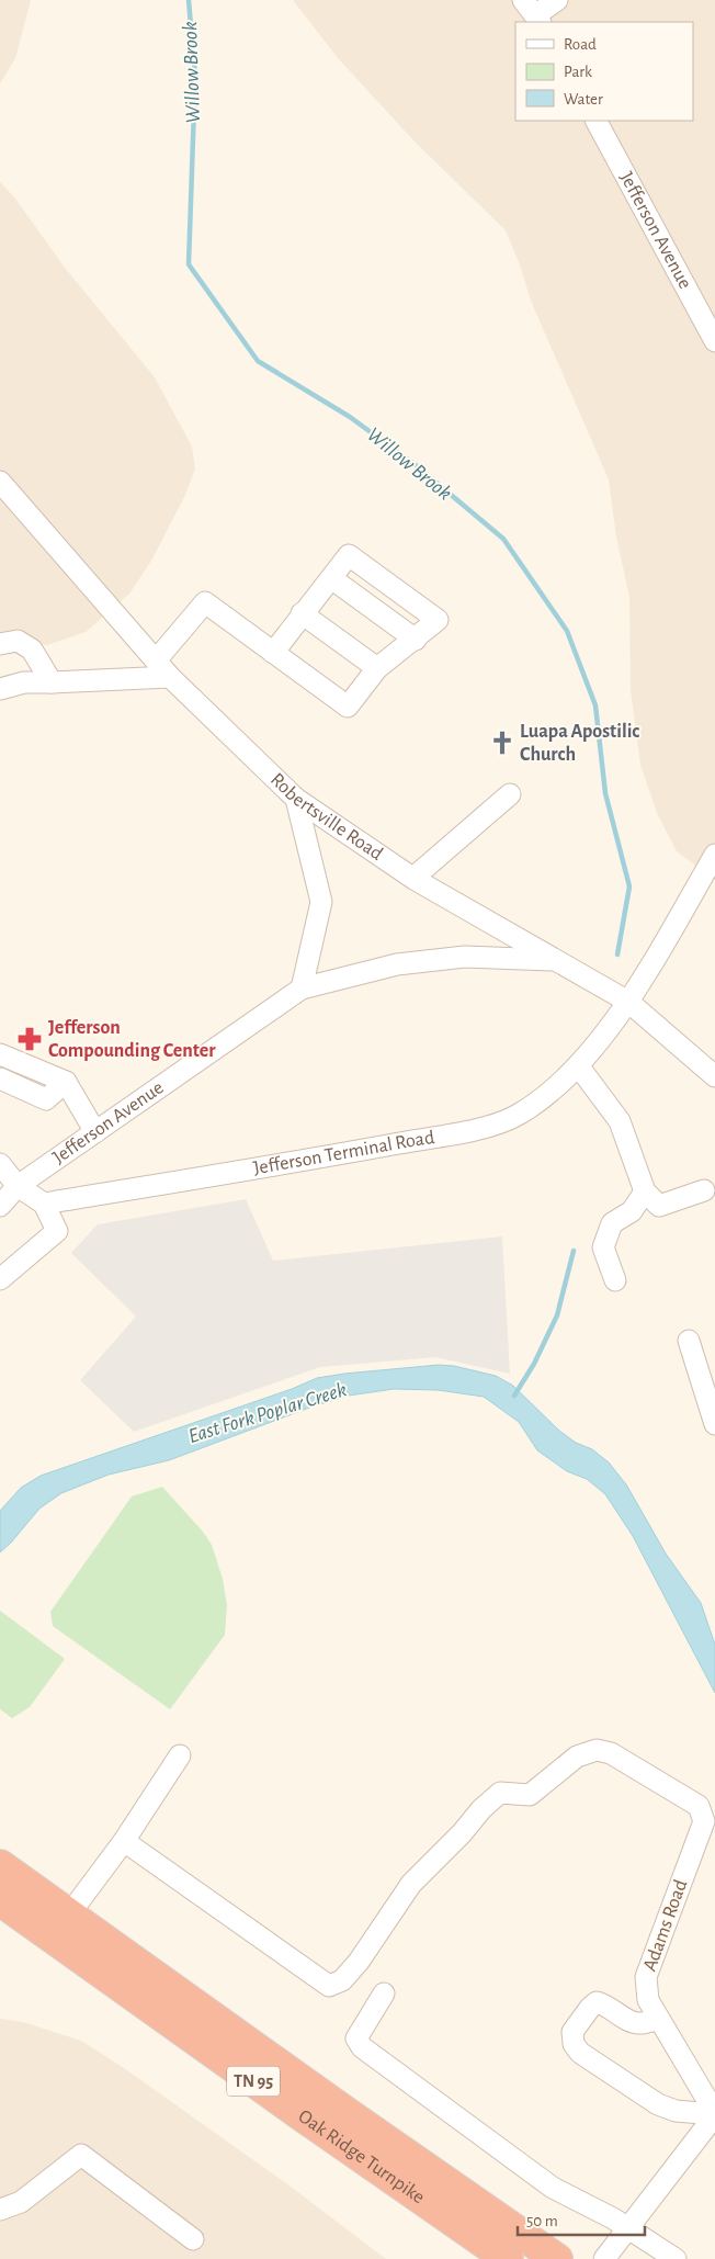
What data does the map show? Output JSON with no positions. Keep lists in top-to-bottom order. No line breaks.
{"streets":{"highway":["TN 95","Oak Ridge Turnpike"],"street":["Jefferson Avenue","Robertsville Road","Jefferson Terminal Road","Adams Road"]},"crossings":[["Jefferson Avenue","Robertsville Road"],["Robertsville Road","Jefferson Terminal Road"]],"water":["Willow Brook","East Fork Poplar Creek"],"places":{"church":["Luapa Apostilic Church"],"pharmacy":["Jefferson Compounding Center"]},"legend":["Road","Park","Water"],"scale_bar":"50 m"}
